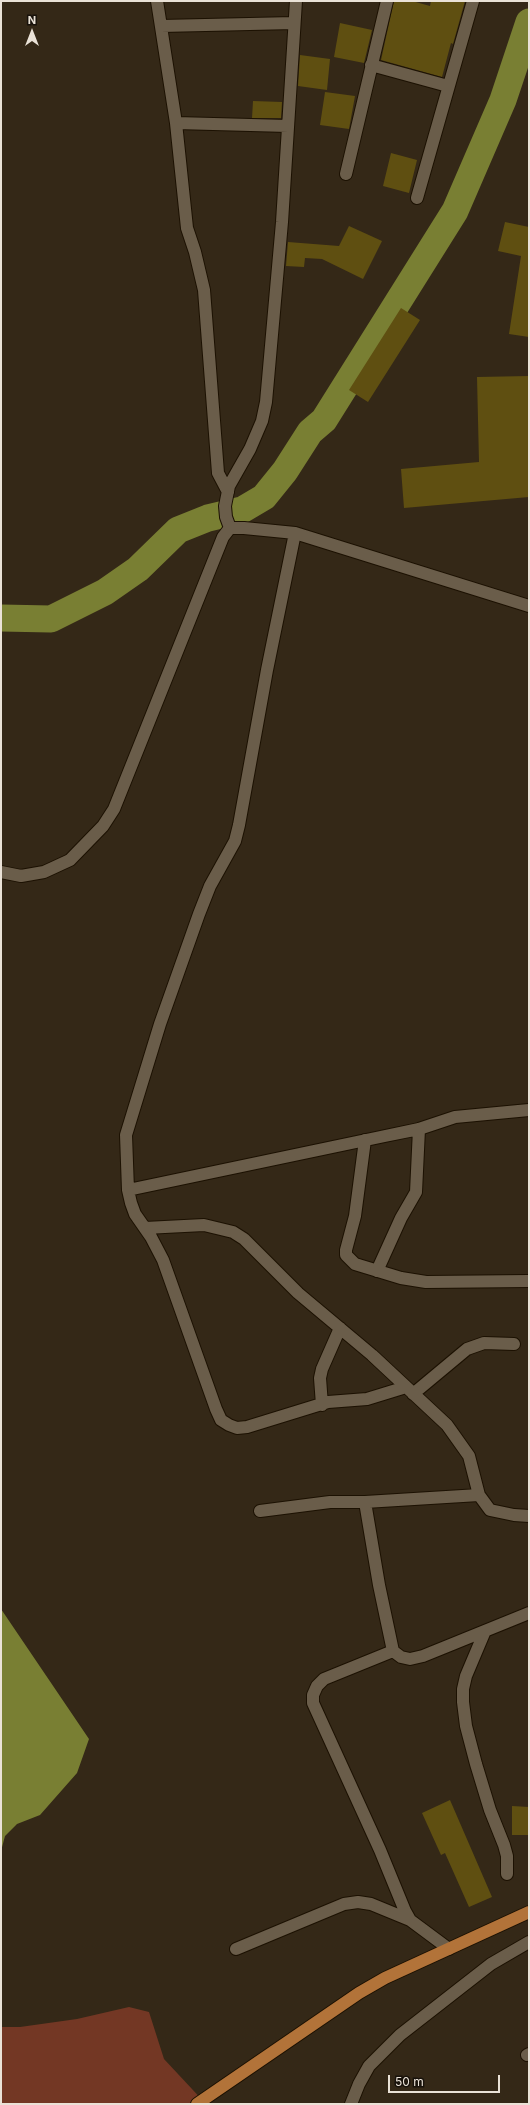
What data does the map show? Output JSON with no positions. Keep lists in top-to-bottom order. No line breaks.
{"scale_bar":"50 m","north":"top"}
